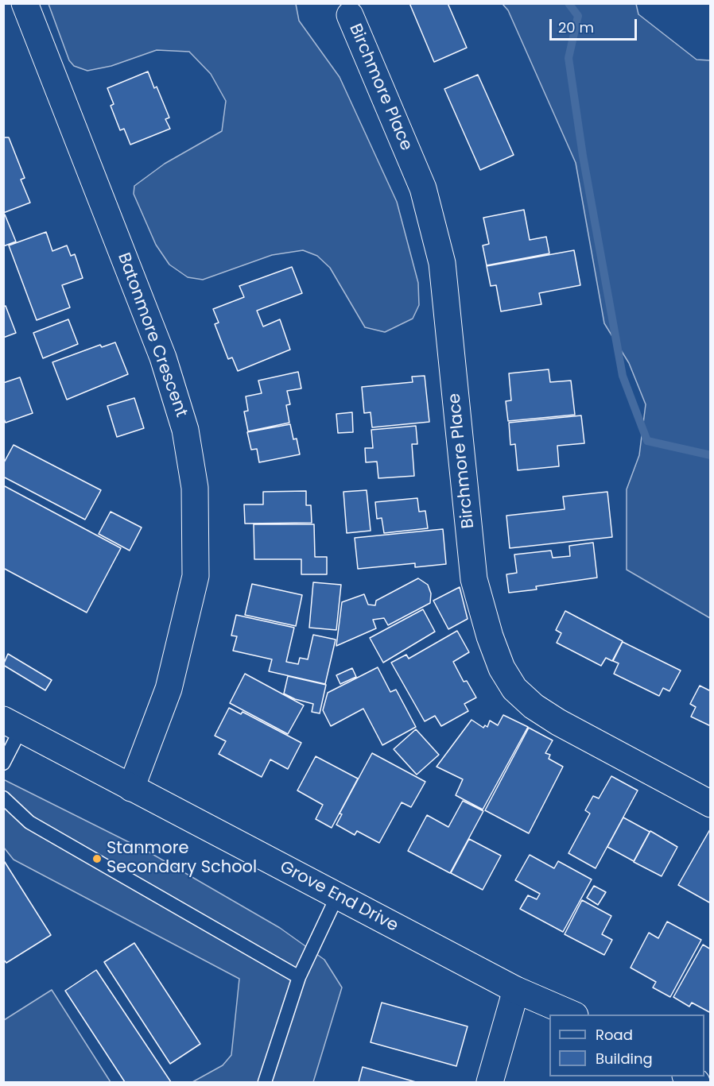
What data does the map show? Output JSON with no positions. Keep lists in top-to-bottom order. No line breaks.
{"streets":{"street":["Birchmore Place","Batonmore Crescent","Grove End Drive"]},"crossings":[["Batonmore Crescent","Grove End Drive"]],"places":["Stanmore Secondary School"],"legend":["Road","Building"],"scale_bar":"20 m"}
